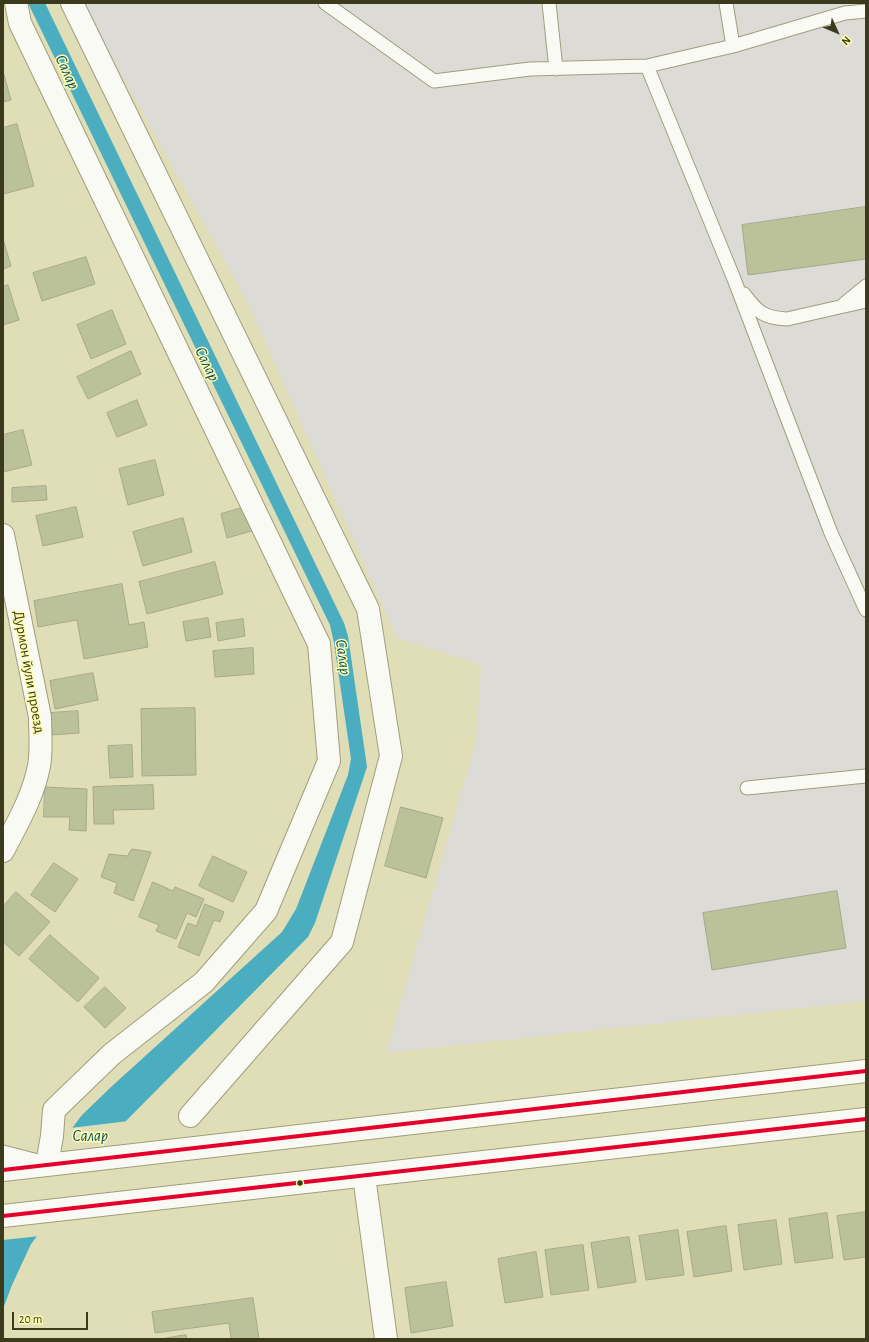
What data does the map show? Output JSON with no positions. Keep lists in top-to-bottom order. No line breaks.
{"streets":{"street":["Дурмон йули проезд"]},"water":["Салар"],"scale_bar":"20 m","north":"bottom right"}
